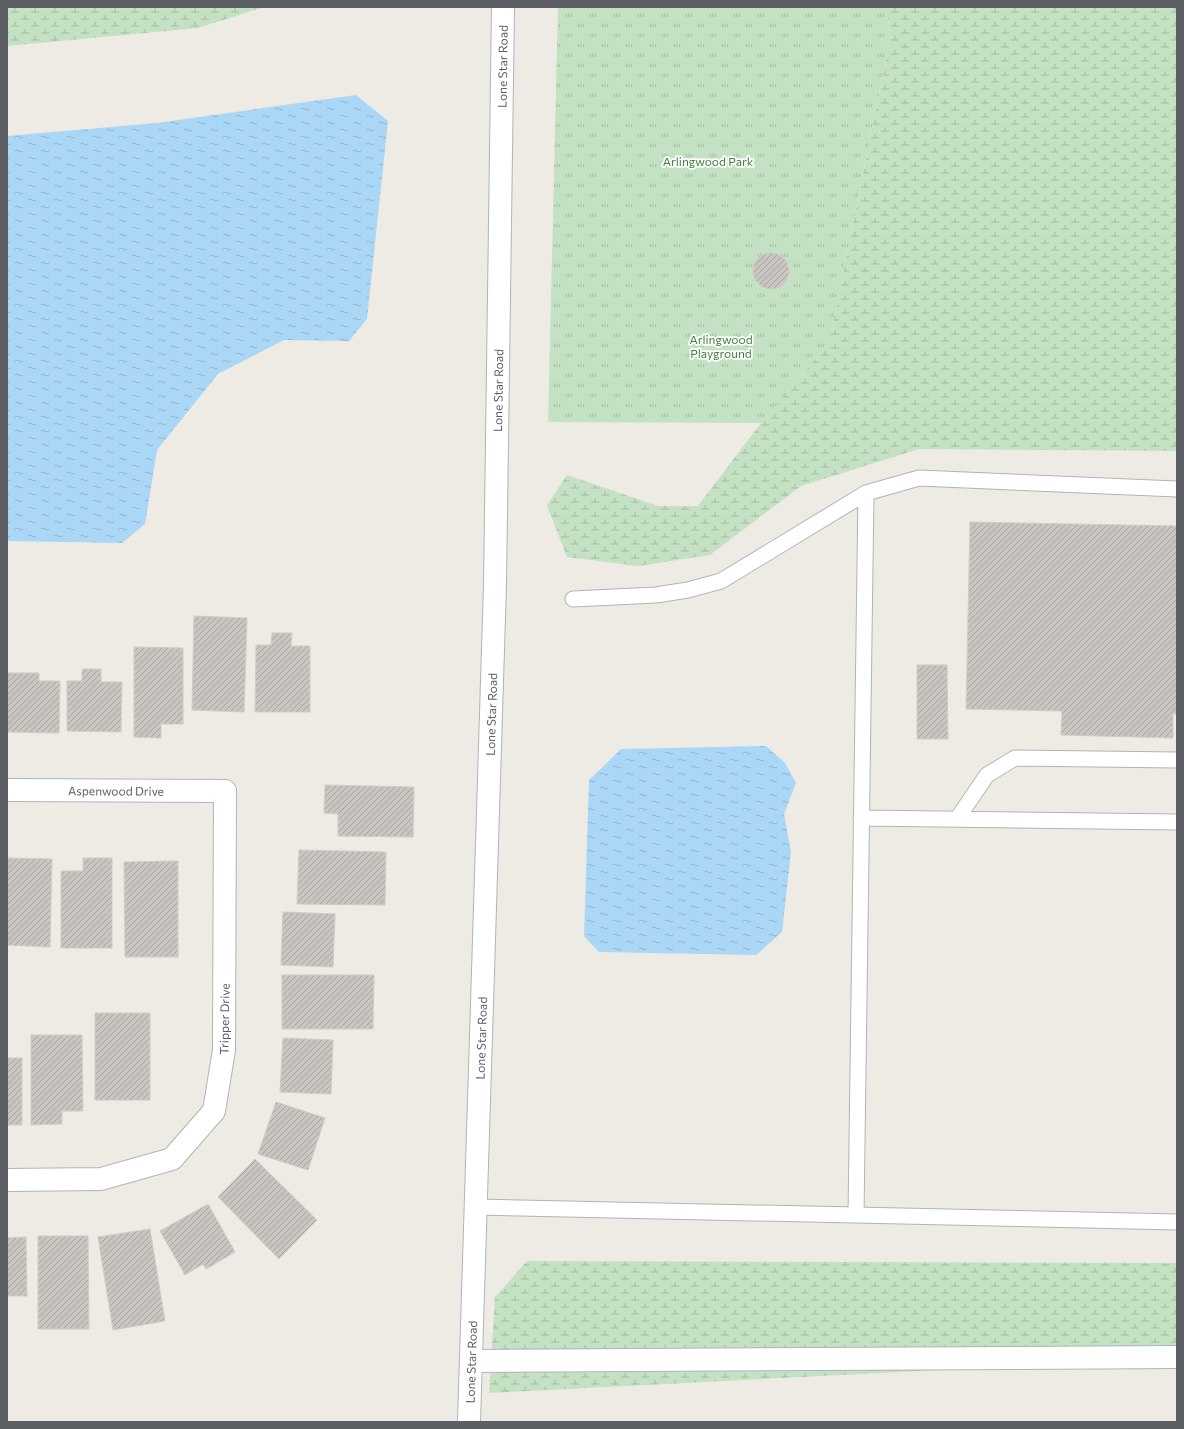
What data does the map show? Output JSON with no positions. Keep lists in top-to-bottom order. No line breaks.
{"streets":{"street":["Lone Star Road","Aspenwood Drive","Tripper Drive"]},"crossings":[["Aspenwood Drive","Tripper Drive"]],"parks":["Arlingwood Park","Arlingwood Playground"]}
